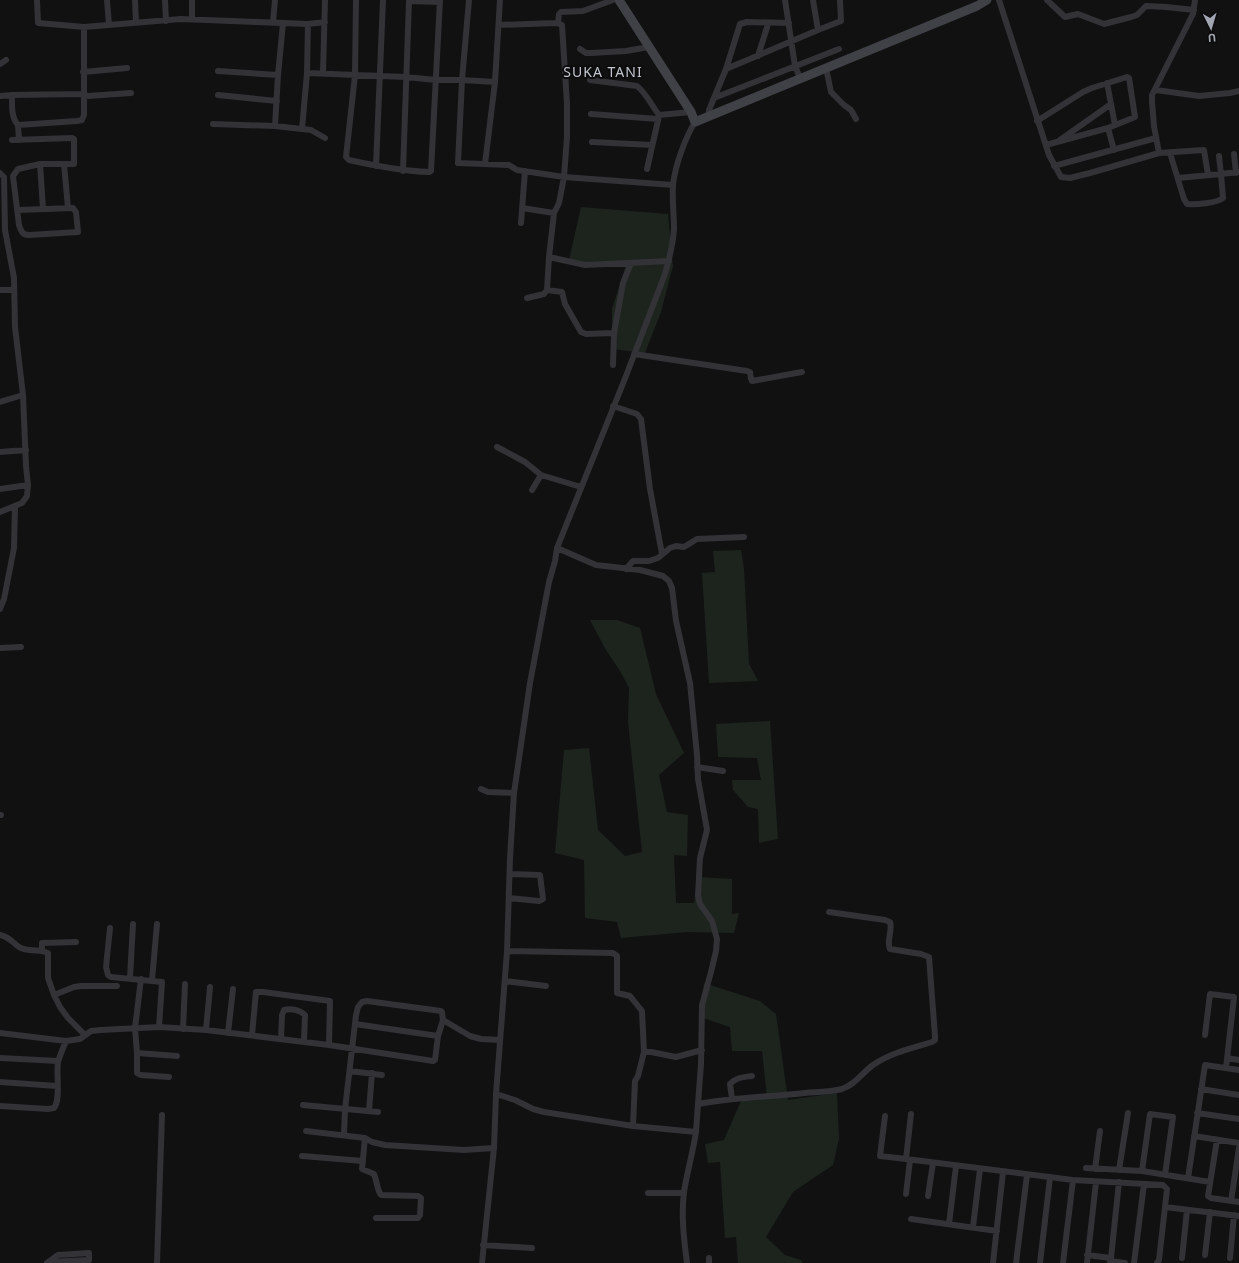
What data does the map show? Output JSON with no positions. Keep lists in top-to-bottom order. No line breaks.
{"districts":["SUKA TANI"],"north":"bottom"}
